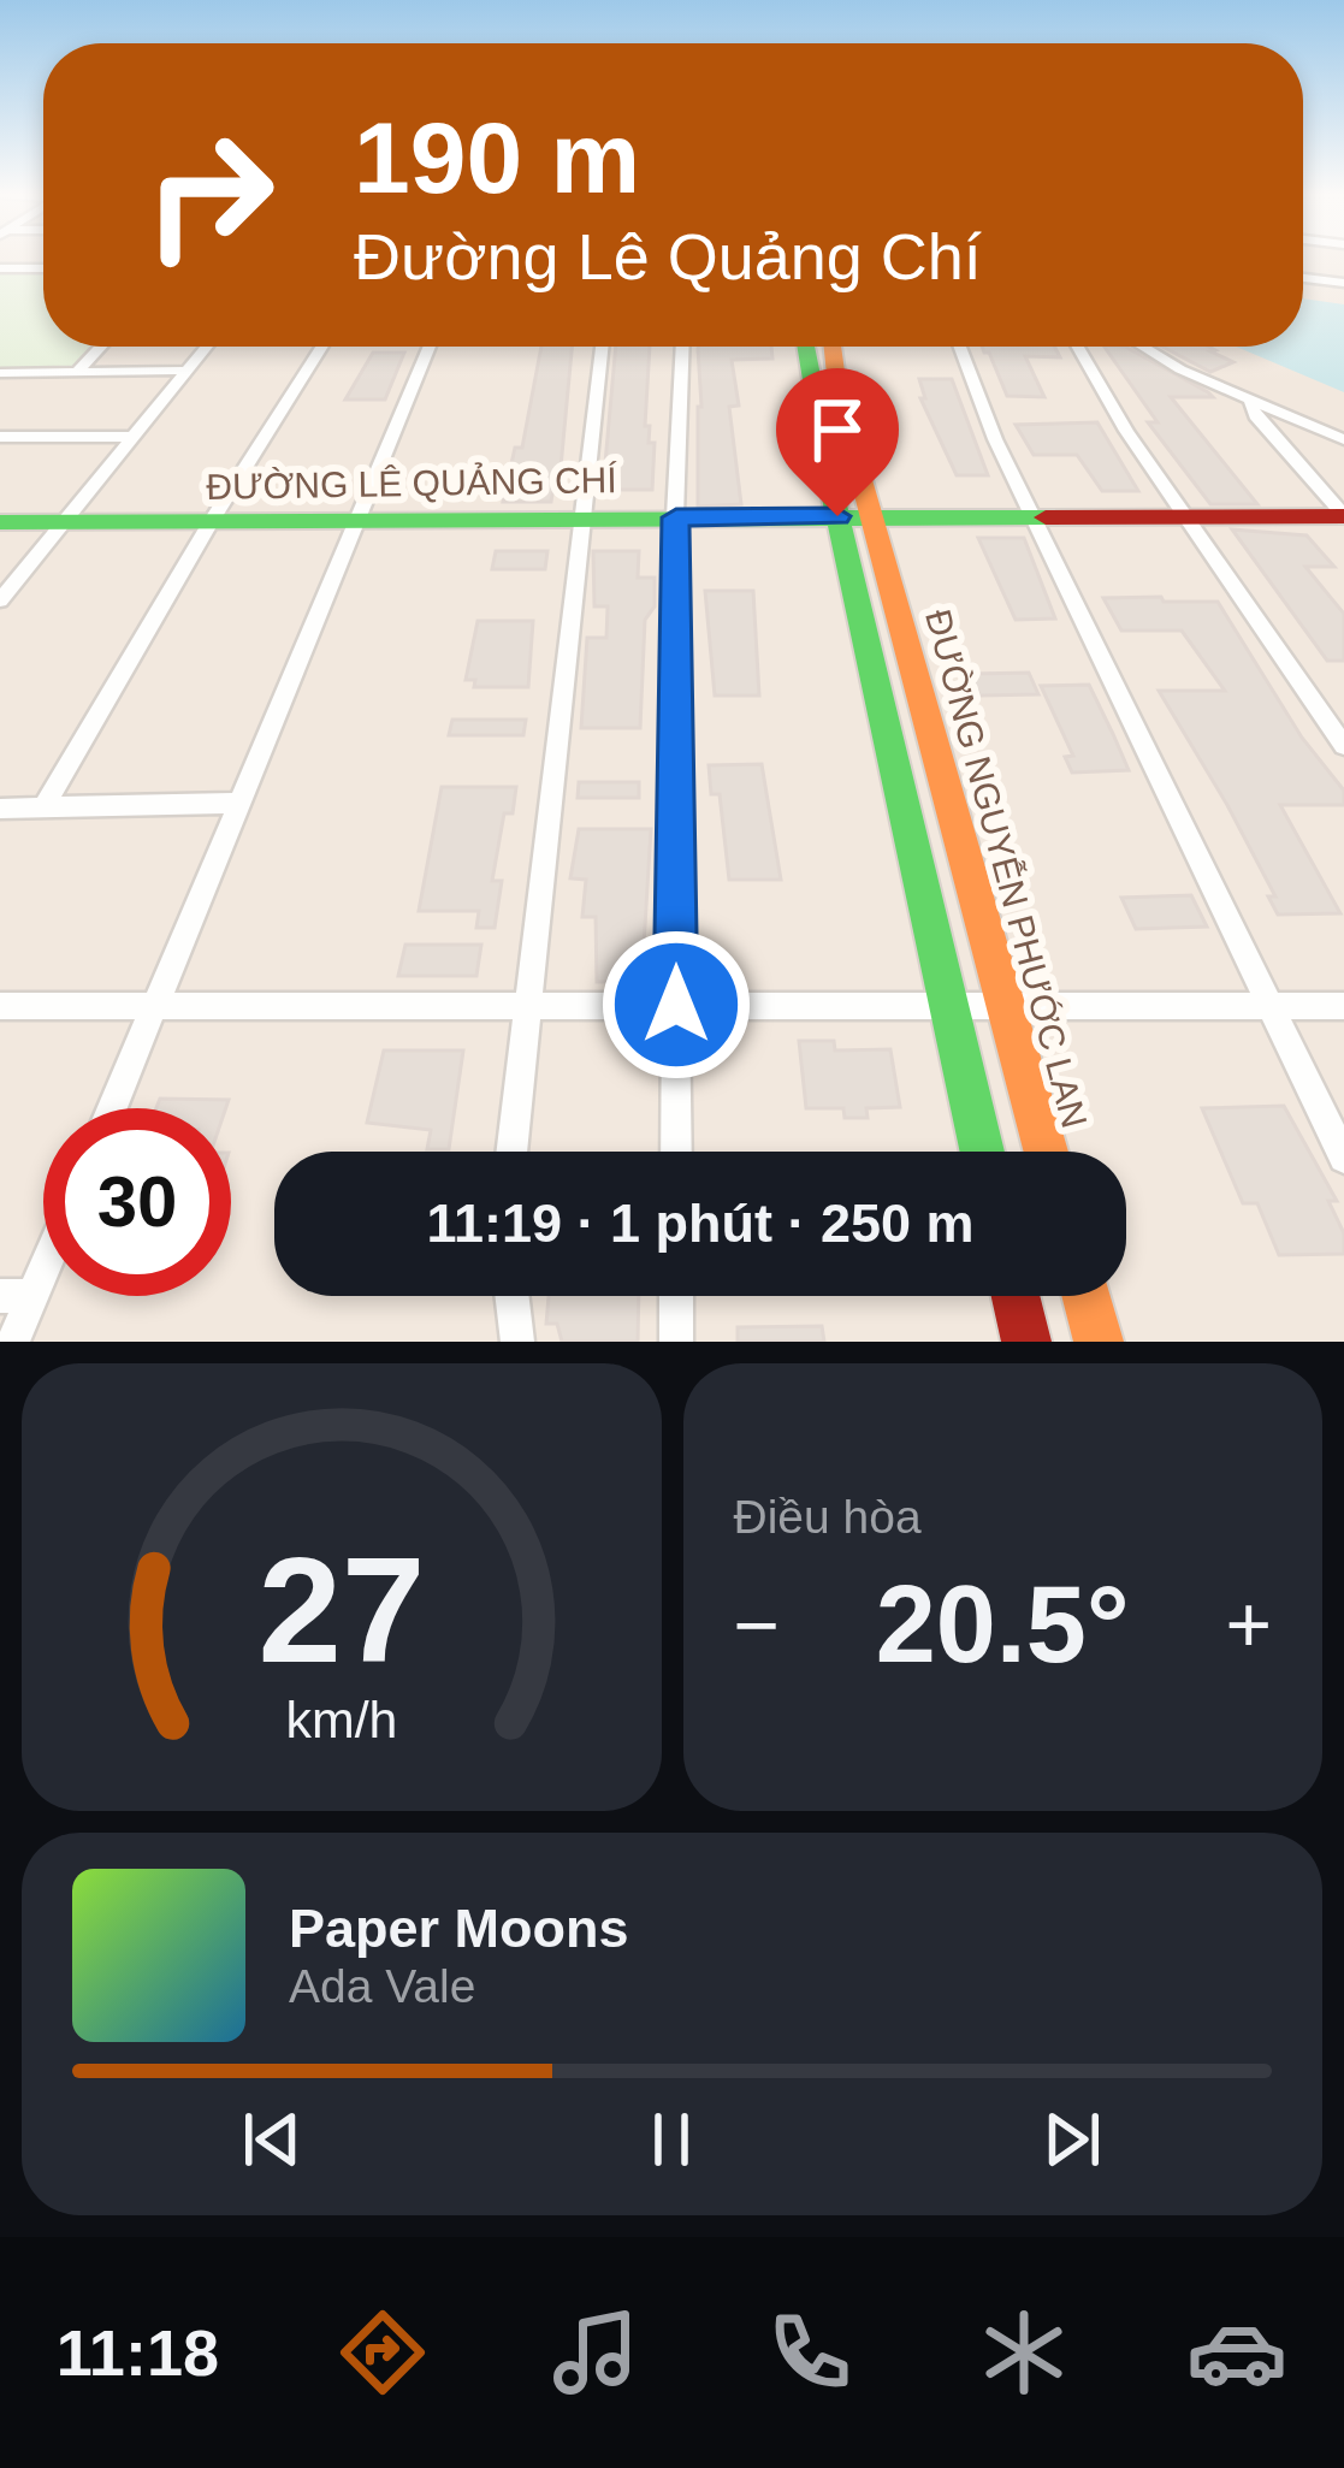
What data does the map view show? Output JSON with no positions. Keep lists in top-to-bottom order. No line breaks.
{"streets":{"main road":["ĐƯỜNG LÊ QUẢNG CHÍ","ĐƯỜNG NGUYỄN PHƯỚC LAN"]},"crossings":[["ĐƯỜNG LÊ QUẢNG CHÍ","ĐƯỜNG NGUYỄN PHƯỚC LAN"]],"page":{"turn":["190 m","Đường Lê Quảng Chí"],"limit":"30","trip":"11:19 · 1 phút · 250 m","tile":"Điều hòa","heat":["−","20.5°","+"],"song":["Paper Moons","Ada Vale"],"tabs":"11:18","gauge":["27","km/h"]}}
